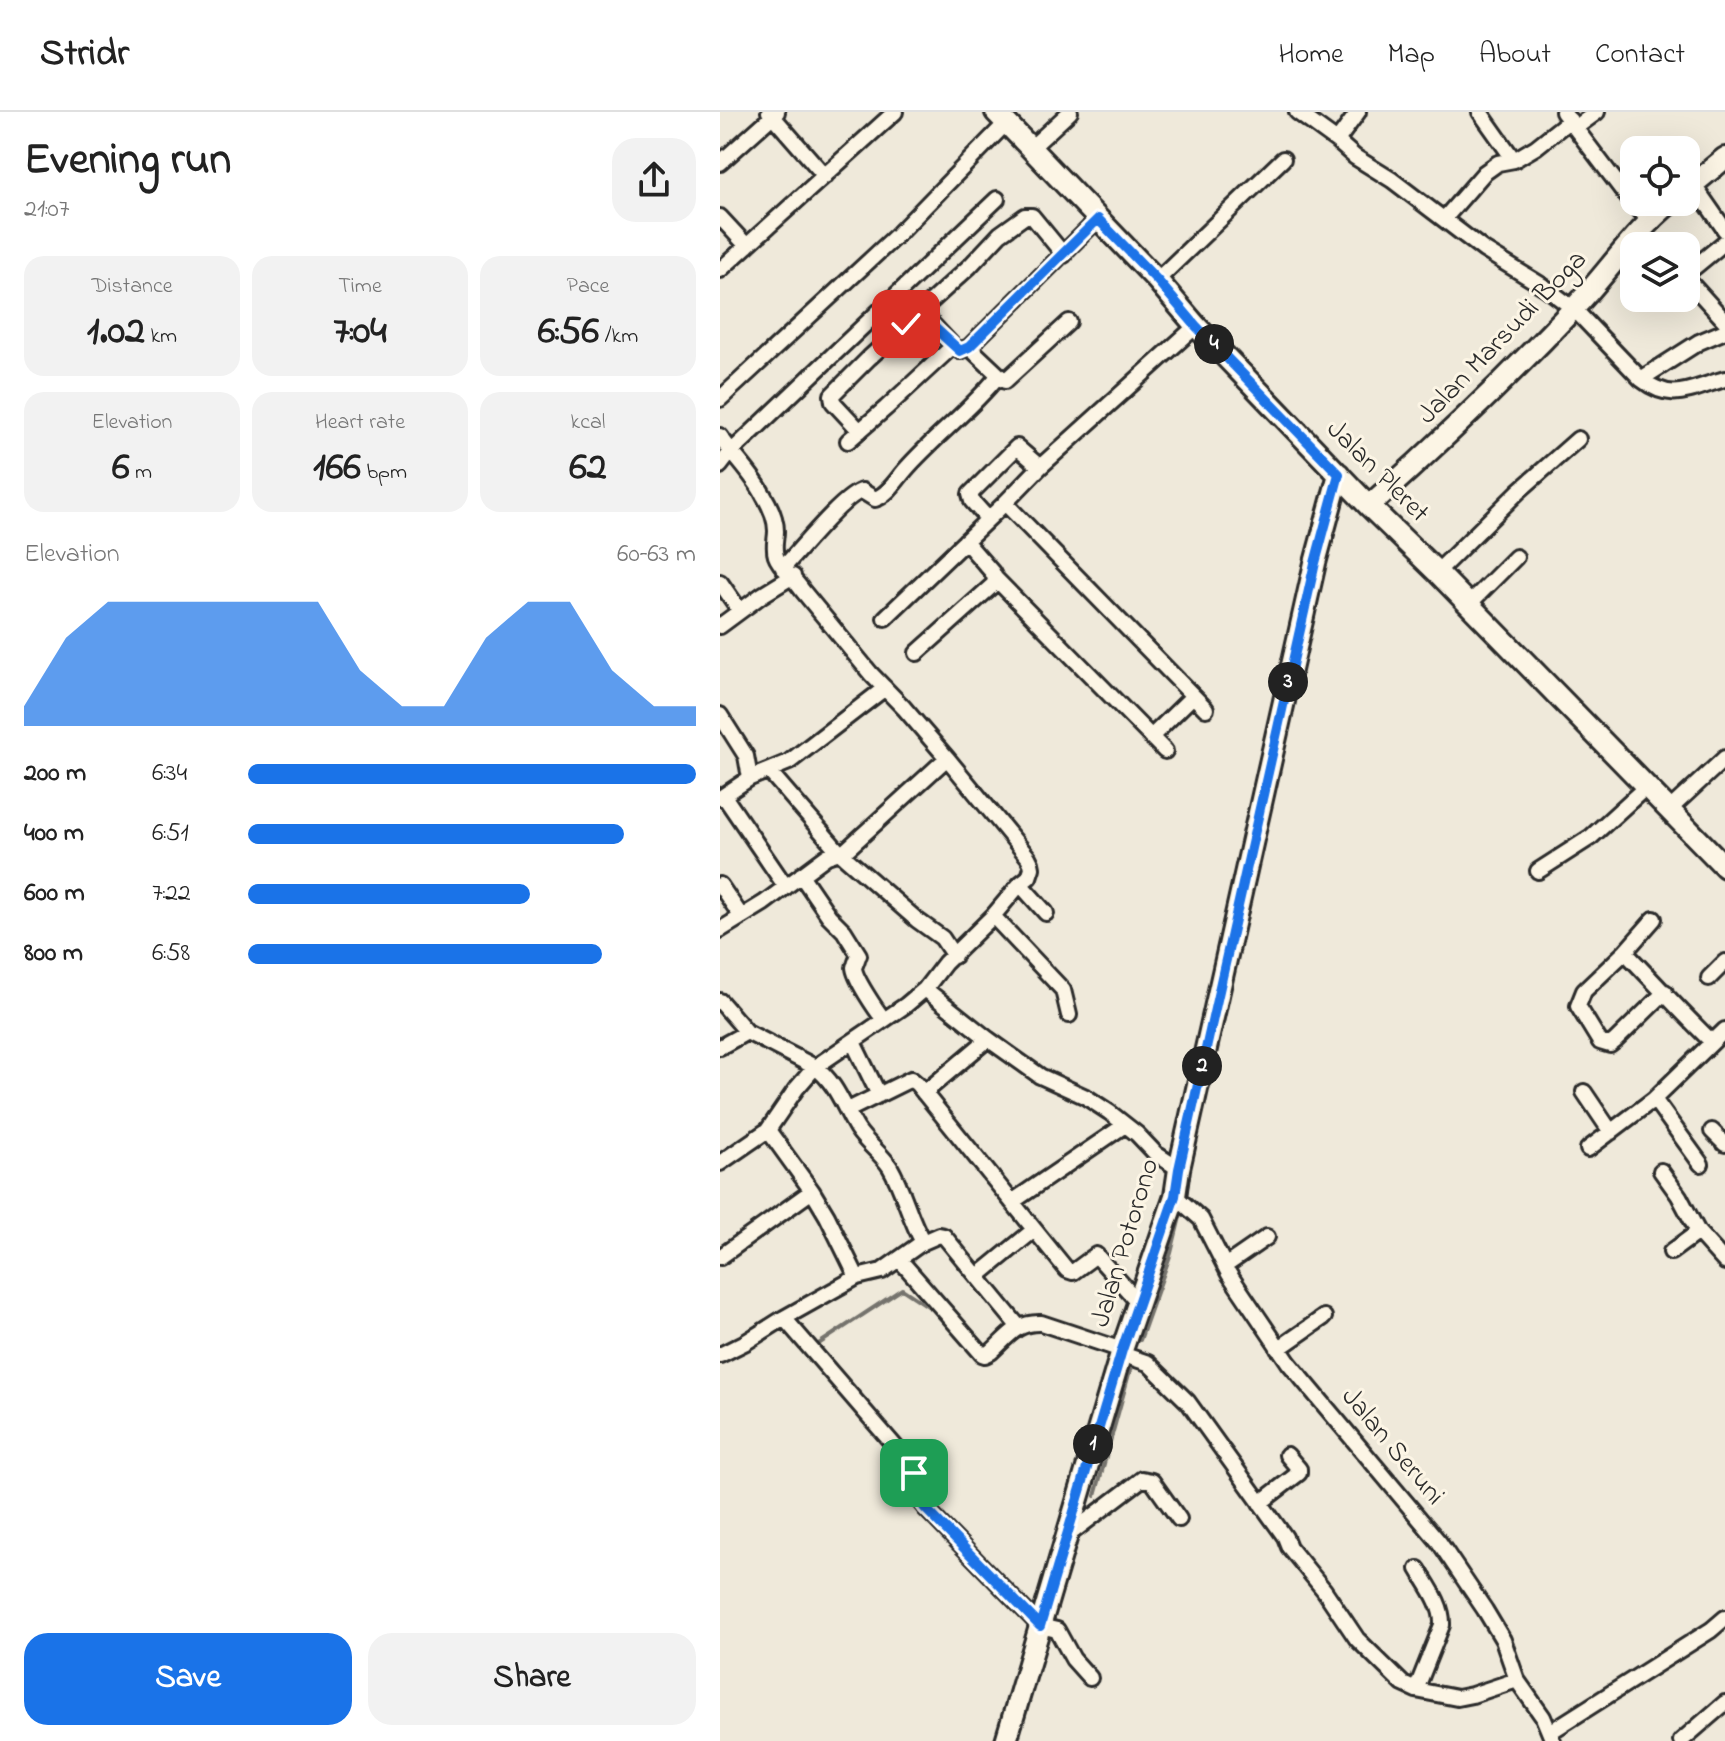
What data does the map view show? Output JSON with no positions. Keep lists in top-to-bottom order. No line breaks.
{"streets":{"street":["Jalan Marsudi Boga","Jalan Pleret","Jalan Potorono","Jalan Seruni"]},"crossings":[["Jalan Marsudi Boga","Jalan Pleret"],["Jalan Pleret","Jalan Potorono"],["Jalan Potorono","Jalan Seruni"]],"page":{"header":"Stridr","nav":["Home","Map","About","Contact"],"heading":["Evening run","21:07"],"stats":[["Distance","1.02 km"],["Time","7:04"],["Pace","6:56 /km"],["Elevation","6 m"],["Heart rate","166 bpm"],["kcal","62"]],"pins":["4","3","2","1"],"chart":["Elevation","60–63 m"],"list":[{"name":"200 m","note":"6:34"},{"name":"400 m","note":"6:51"},{"name":"600 m","note":"7:22"},{"name":"800 m","note":"6:58"}],"buttons":["Save","Share"]}}
